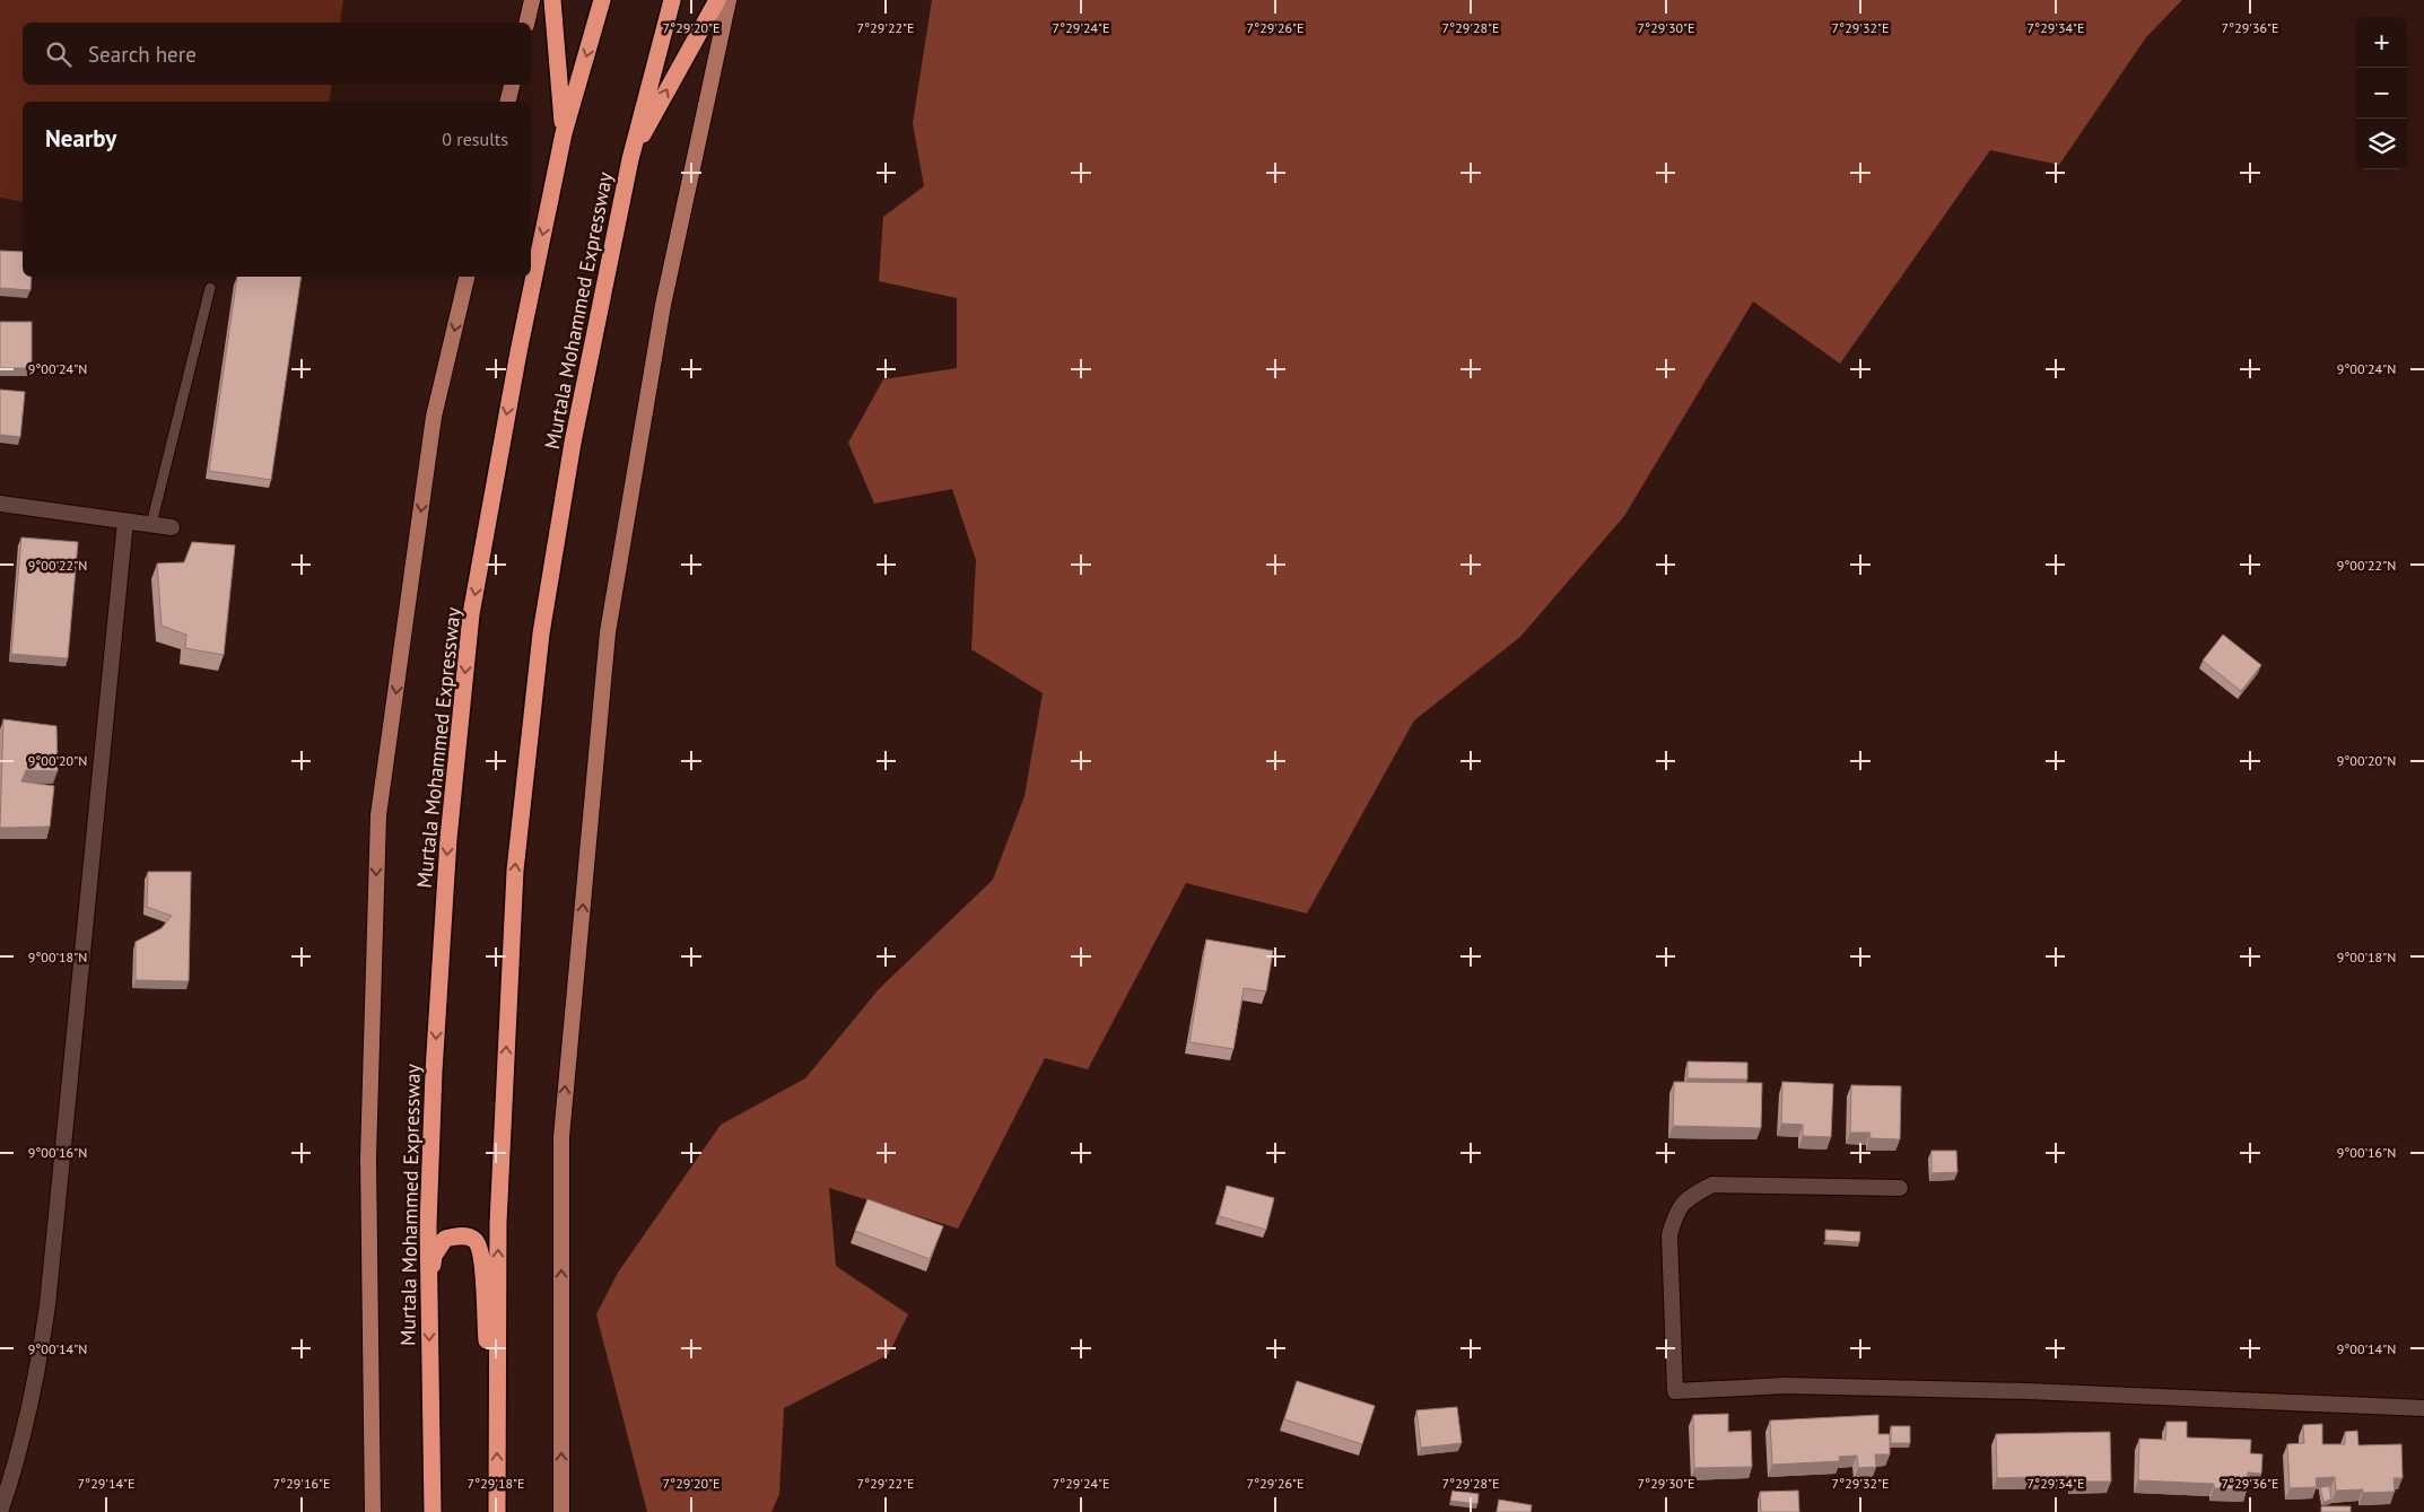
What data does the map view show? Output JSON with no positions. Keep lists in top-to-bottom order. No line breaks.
{"streets":{"highway":["Murtala Mohammed Expressway"]},"page":{"map_buttons":["+","−"],"search":"Search here","heading":["Nearby","0 results"]},"coordinates":["7°29'20\"E","7°29'22\"E","7°29'24\"E","7°29'26\"E","7°29'28\"E","7°29'30\"E","7°29'32\"E","7°29'34\"E","7°29'36\"E","9°00'24\"N","9°00'22\"N","9°00'20\"N","9°00'18\"N","9°00'16\"N","9°00'14\"N","7°29'14\"E","7°29'16\"E","7°29'18\"E"]}
